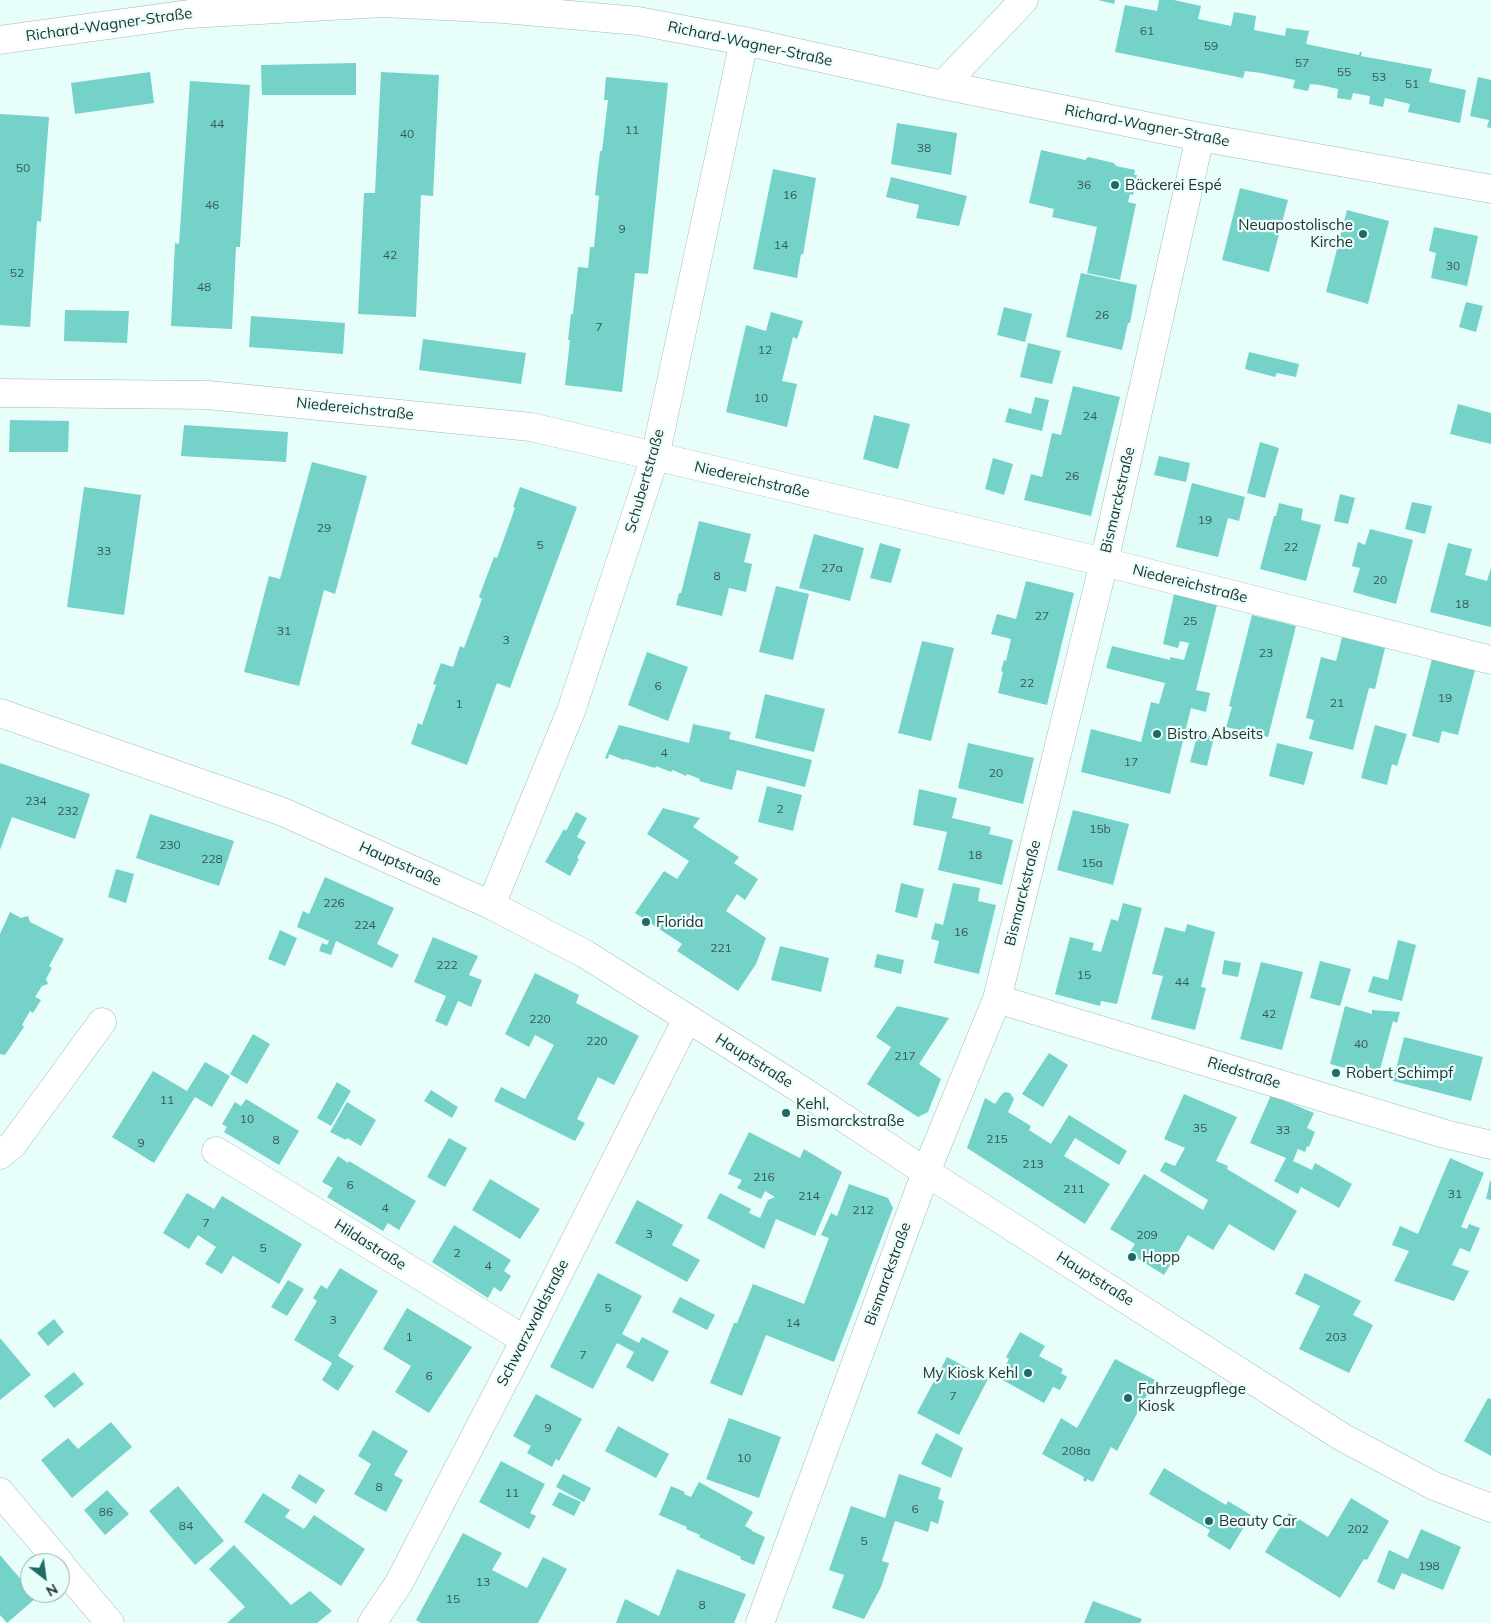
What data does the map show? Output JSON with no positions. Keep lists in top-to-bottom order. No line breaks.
{"streets":{"street":["Richard-Wagner-Straße","Niedereichstraße","Schubertstraße","Bismarckstraße","Hauptstraße","Riedstraße","Hildastraße","Schwarzwaldstraße"]},"crossings":[["Richard-Wagner-Straße","Schubertstraße"],["Richard-Wagner-Straße","Bismarckstraße"],["Niedereichstraße","Schubertstraße"],["Niedereichstraße","Bismarckstraße"],["Schubertstraße","Hauptstraße"],["Bismarckstraße","Hauptstraße"],["Bismarckstraße","Riedstraße"],["Hauptstraße","Schwarzwaldstraße"],["Hildastraße","Schwarzwaldstraße"]],"places":["Bäckerei Espé","Neuapostolische Kirche","Bistro Abseits","Florida","Robert Schimpf","Kehl, Bismarckstraße","Hopp","My Kiosk Kehl","Fahrzeugpflege Kiosk","Beauty Car"],"house_numbers":["61","59","57","55","53","51","44","11","40","38","50","36","16","46","9","14","42","30","52","48","26","7","12","10","24","26","19","29","5","22","33","27a","8","20","18","27","25","31","3","23","22","6","19","21","1","4","17","20","234","2","232","15b","230","18","228","15a","226","224","16","221","222","15","44","42","220","220","40","217","11","10","35","33","215","8","9","213","216","6","211","31","214","4","212","7","3","209","5","2","4","5","3","14","1","203","7","6","7","9","208a","10","8","11","6","86","84","202","5","198","13","15","8"],"north":"bottom right"}
